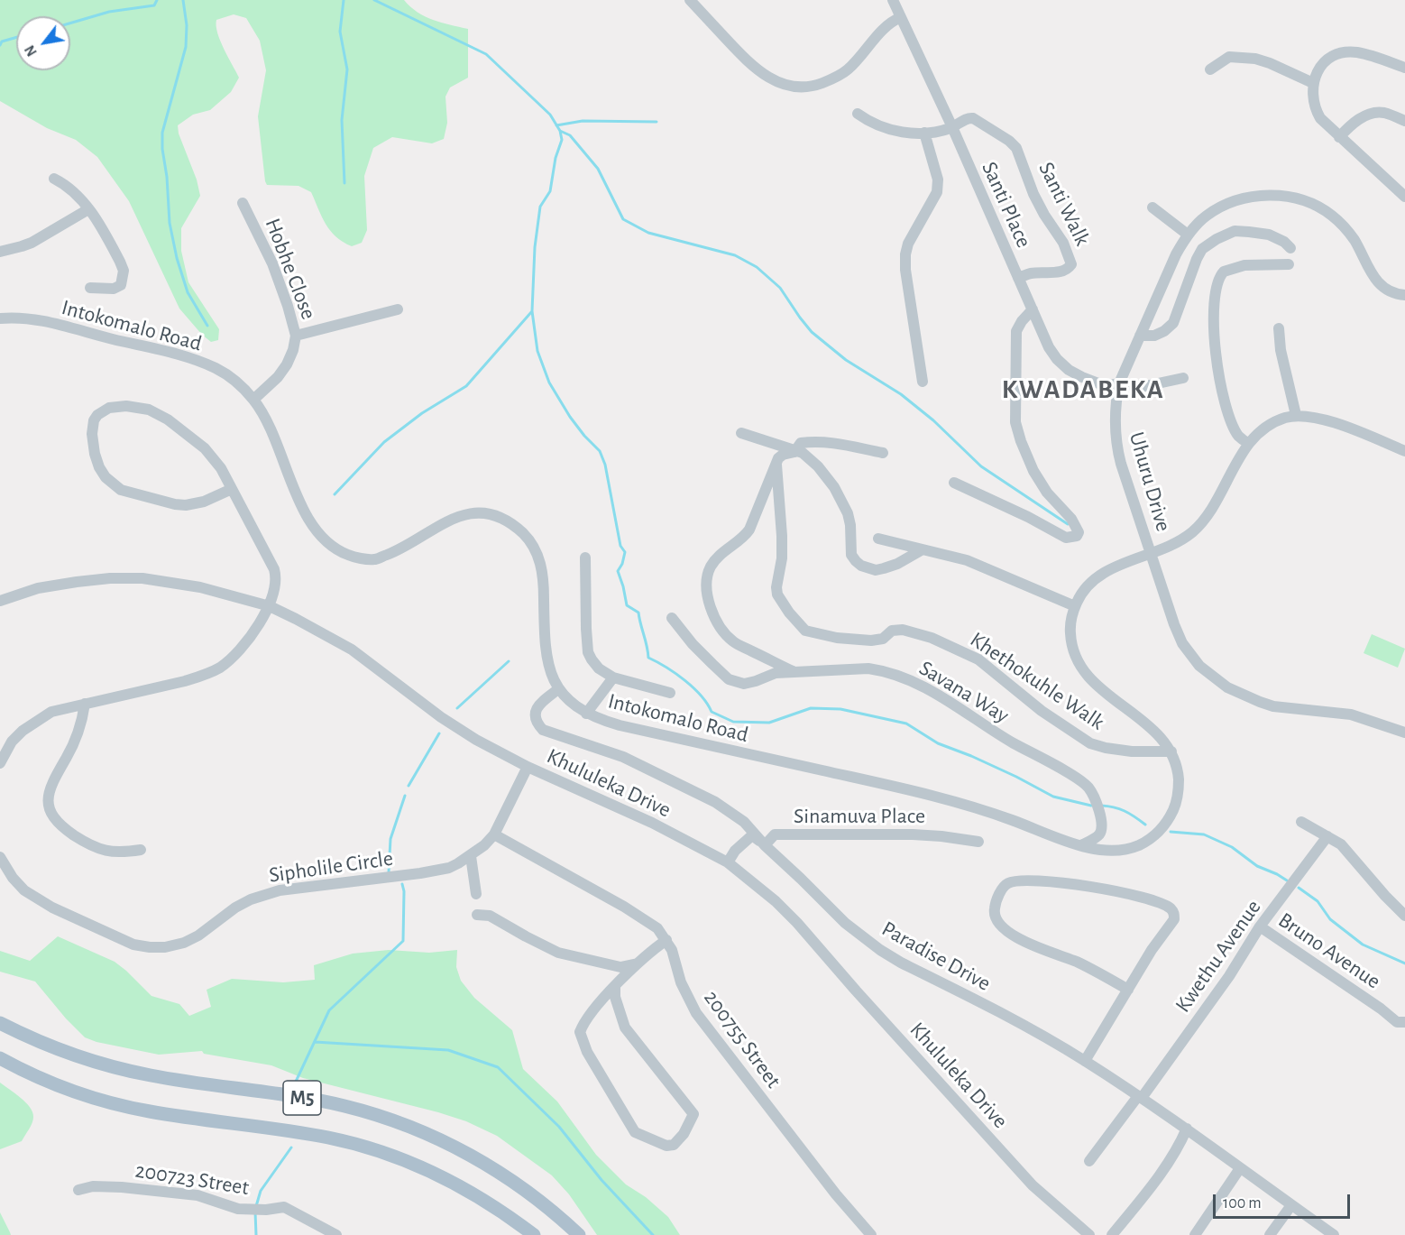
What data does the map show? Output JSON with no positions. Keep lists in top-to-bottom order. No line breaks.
{"streets":{"main road":["M5"],"street":["Santi Walk","Santi Place","Hobhe Close","Intokomalo Road","Uhuru Drive","Khethokuhle Walk","Savana Way","Khululeka Drive","Sinamuva Place","Sipholile Circle","Bruno Avenue","Paradise Drive","Kwethu Avenue","200755 Street","200723 Street"]},"crossings":[["Santi Walk","Santi Place"],["Santi Place","Uhuru Drive"],["Hobhe Close","Intokomalo Road"],["Intokomalo Road","Uhuru Drive"],["Intokomalo Road","Khethokuhle Walk"],["Intokomalo Road","Savana Way"],["Intokomalo Road","Paradise Drive"],["Khululeka Drive","Sipholile Circle"],["Sinamuva Place","Paradise Drive"],["Sipholile Circle","200755 Street"],["Bruno Avenue","Kwethu Avenue"],["Paradise Drive","Kwethu Avenue"]],"districts":["KWADABEKA"],"scale_bar":"100 m","north":"bottom left"}
